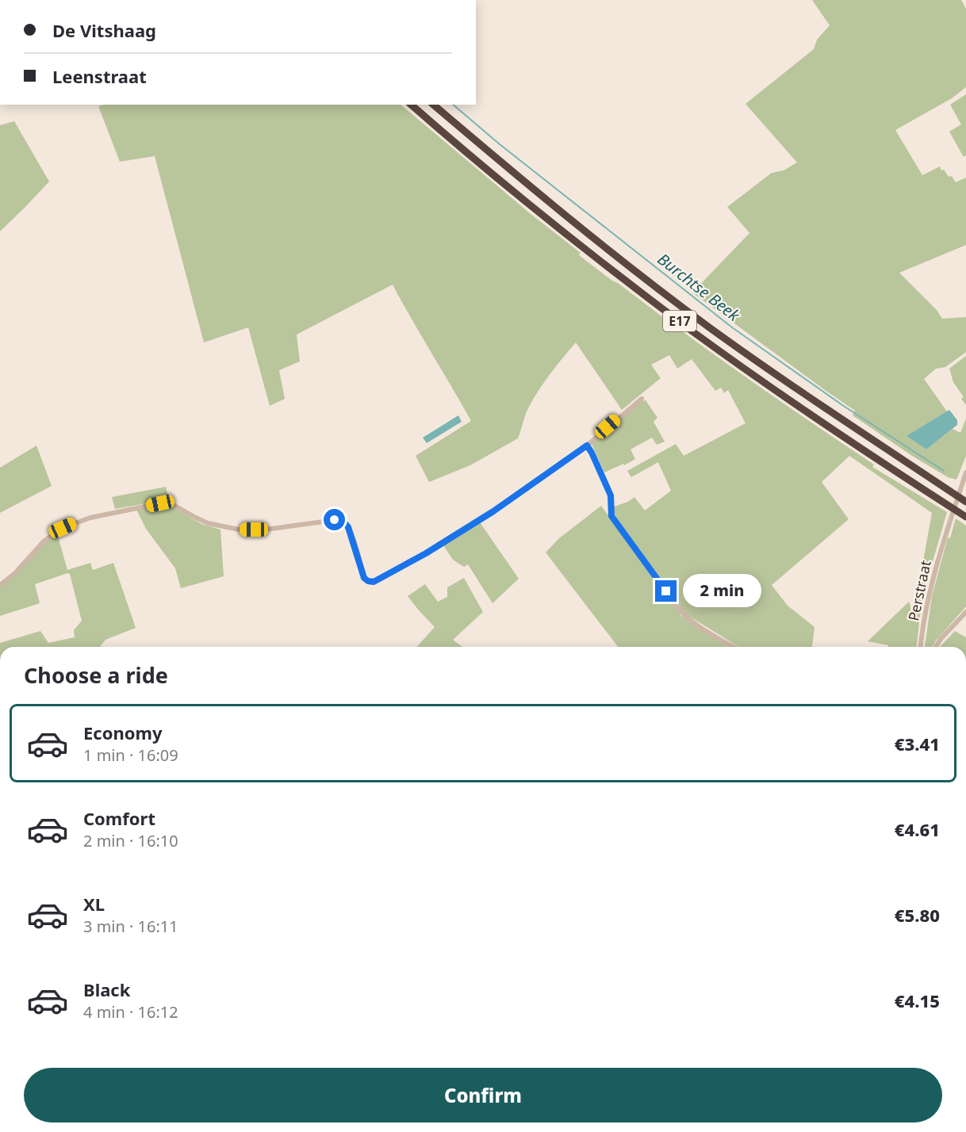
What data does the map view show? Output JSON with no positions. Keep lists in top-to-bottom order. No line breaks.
{"streets":{"highway":["E17"],"street":["Perstraat"]},"water":["Burchtse Beek"],"page":{"banner":["De Vitshaag","Leenstraat"],"bubble":"2 min","heading":"Choose a ride","list":[{"name":"Economy","note":"1 min · 16:09","value":"€3.41"},{"name":"Comfort","note":"2 min · 16:10","value":"€4.61"},{"name":"XL","note":"3 min · 16:11","value":"€5.80"},{"name":"Black","note":"4 min · 16:12","value":"€4.15"}],"buttons":"Confirm"}}
